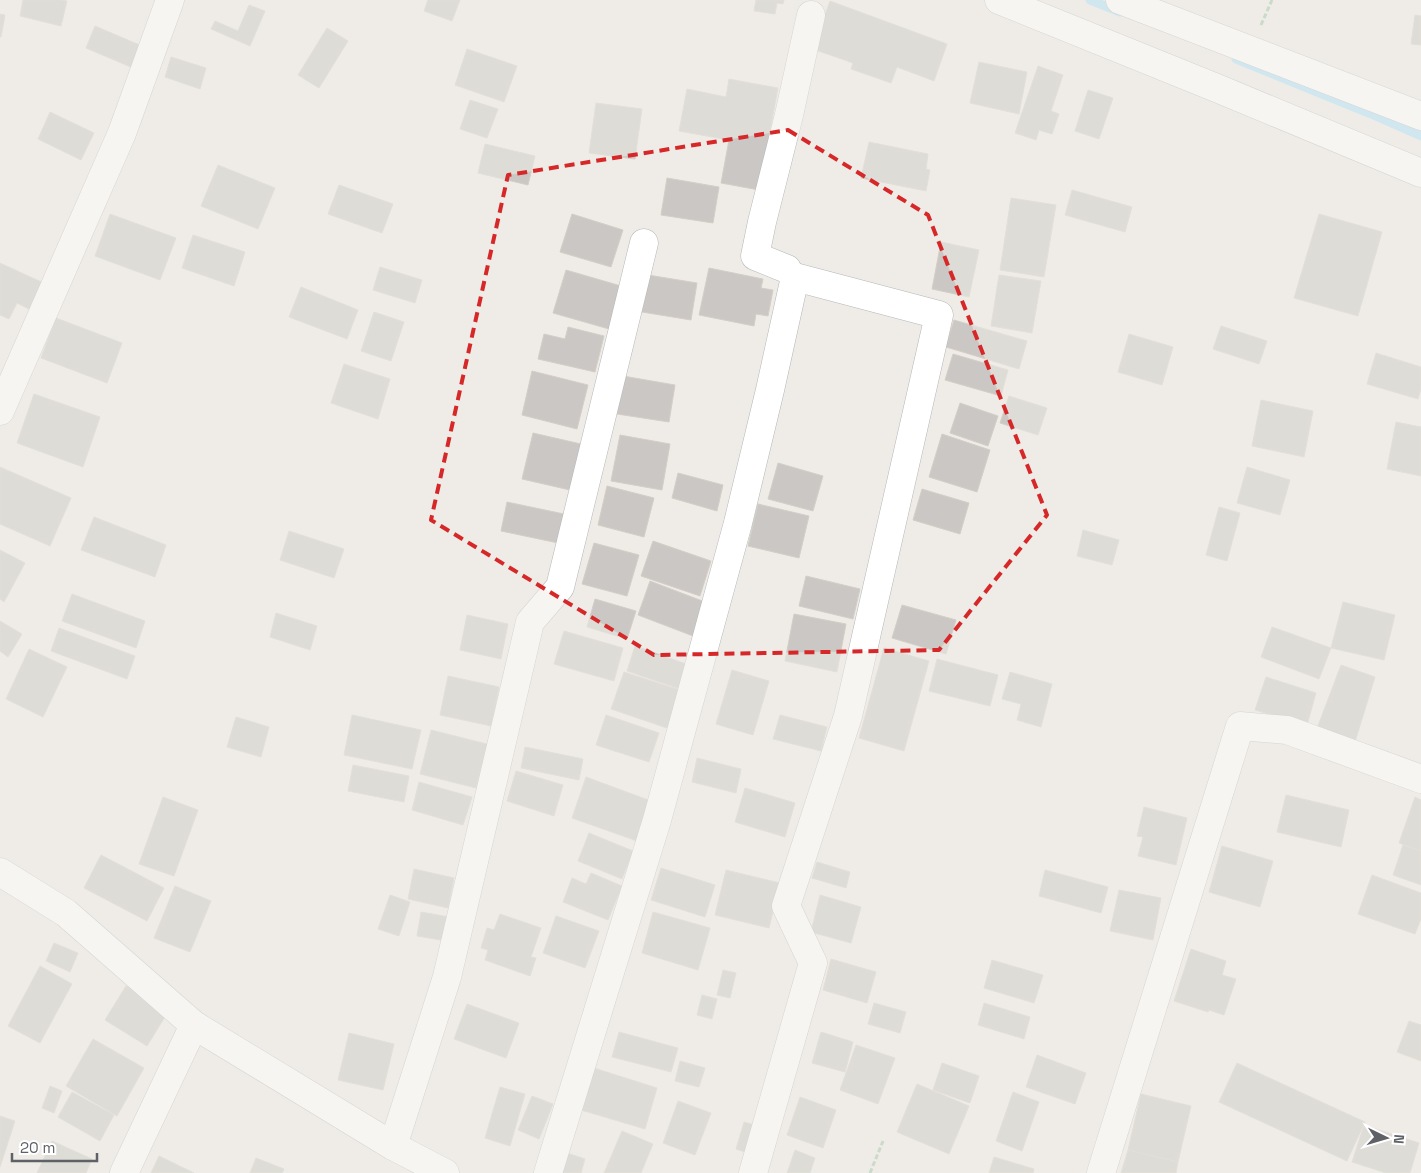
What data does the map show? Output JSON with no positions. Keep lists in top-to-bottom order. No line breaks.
{"scale_bar":"20 m","north":"right"}
